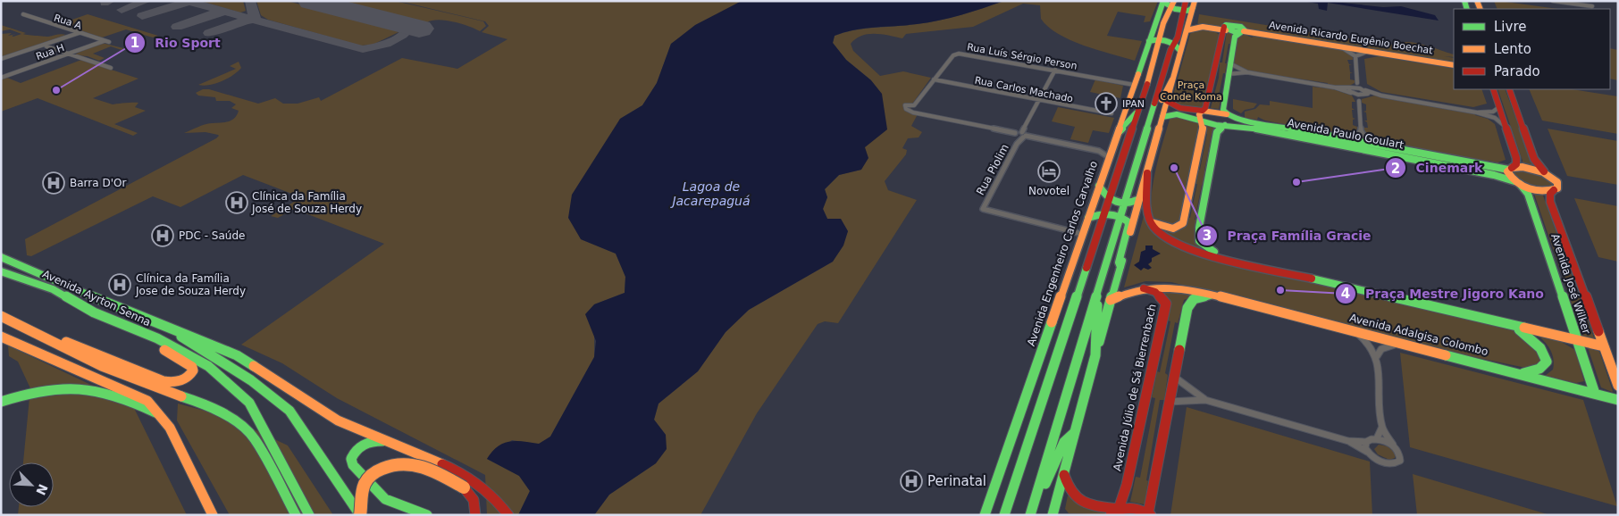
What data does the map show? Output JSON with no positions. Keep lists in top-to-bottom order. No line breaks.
{"streets":{"main road":["Avenida Ricardo Eugênio Boechat","Avenida Paulo Goulart","Avenida Engenheiro Carlos Carvalho","Avenida José Wilker","Avenida Ayrton Senna","Avenida Adalgisa Colombo","Avenida Júlio de Sá Bierrenbach"],"street":["Rua A","Rua H","Rua Luís Sérgio Person","Rua Carlos Machado","Rua Piolim"]},"crossings":[["Rua A","Rua H"],["Rua Luís Sérgio Person","Rua Carlos Machado"],["Rua Luís Sérgio Person","Rua Piolim"],["Rua Luís Sérgio Person","Avenida Engenheiro Carlos Carvalho"],["Avenida Paulo Goulart","Avenida José Wilker"],["Rua Piolim","Avenida Engenheiro Carlos Carvalho"],["Avenida José Wilker","Avenida Adalgisa Colombo"],["Avenida Adalgisa Colombo","Avenida Júlio de Sá Bierrenbach"]],"water":["Lagoa de Jacarepaguá"],"parks":["Praça Conde Koma"],"places":{"other":["Rio Sport","Praça Família Gracie","Cinemark","Praça Mestre Jigoro Kano"],"church":["IPAN"],"hotel":["Novotel"],"hospital":["Barra D'Or","Clínica da Família José de Souza Herdy","PDC - Saúde","Clínica da Família Jose de Souza Herdy","Perinatal"]},"legend":["Livre","Lento","Parado"],"north":"bottom right"}
